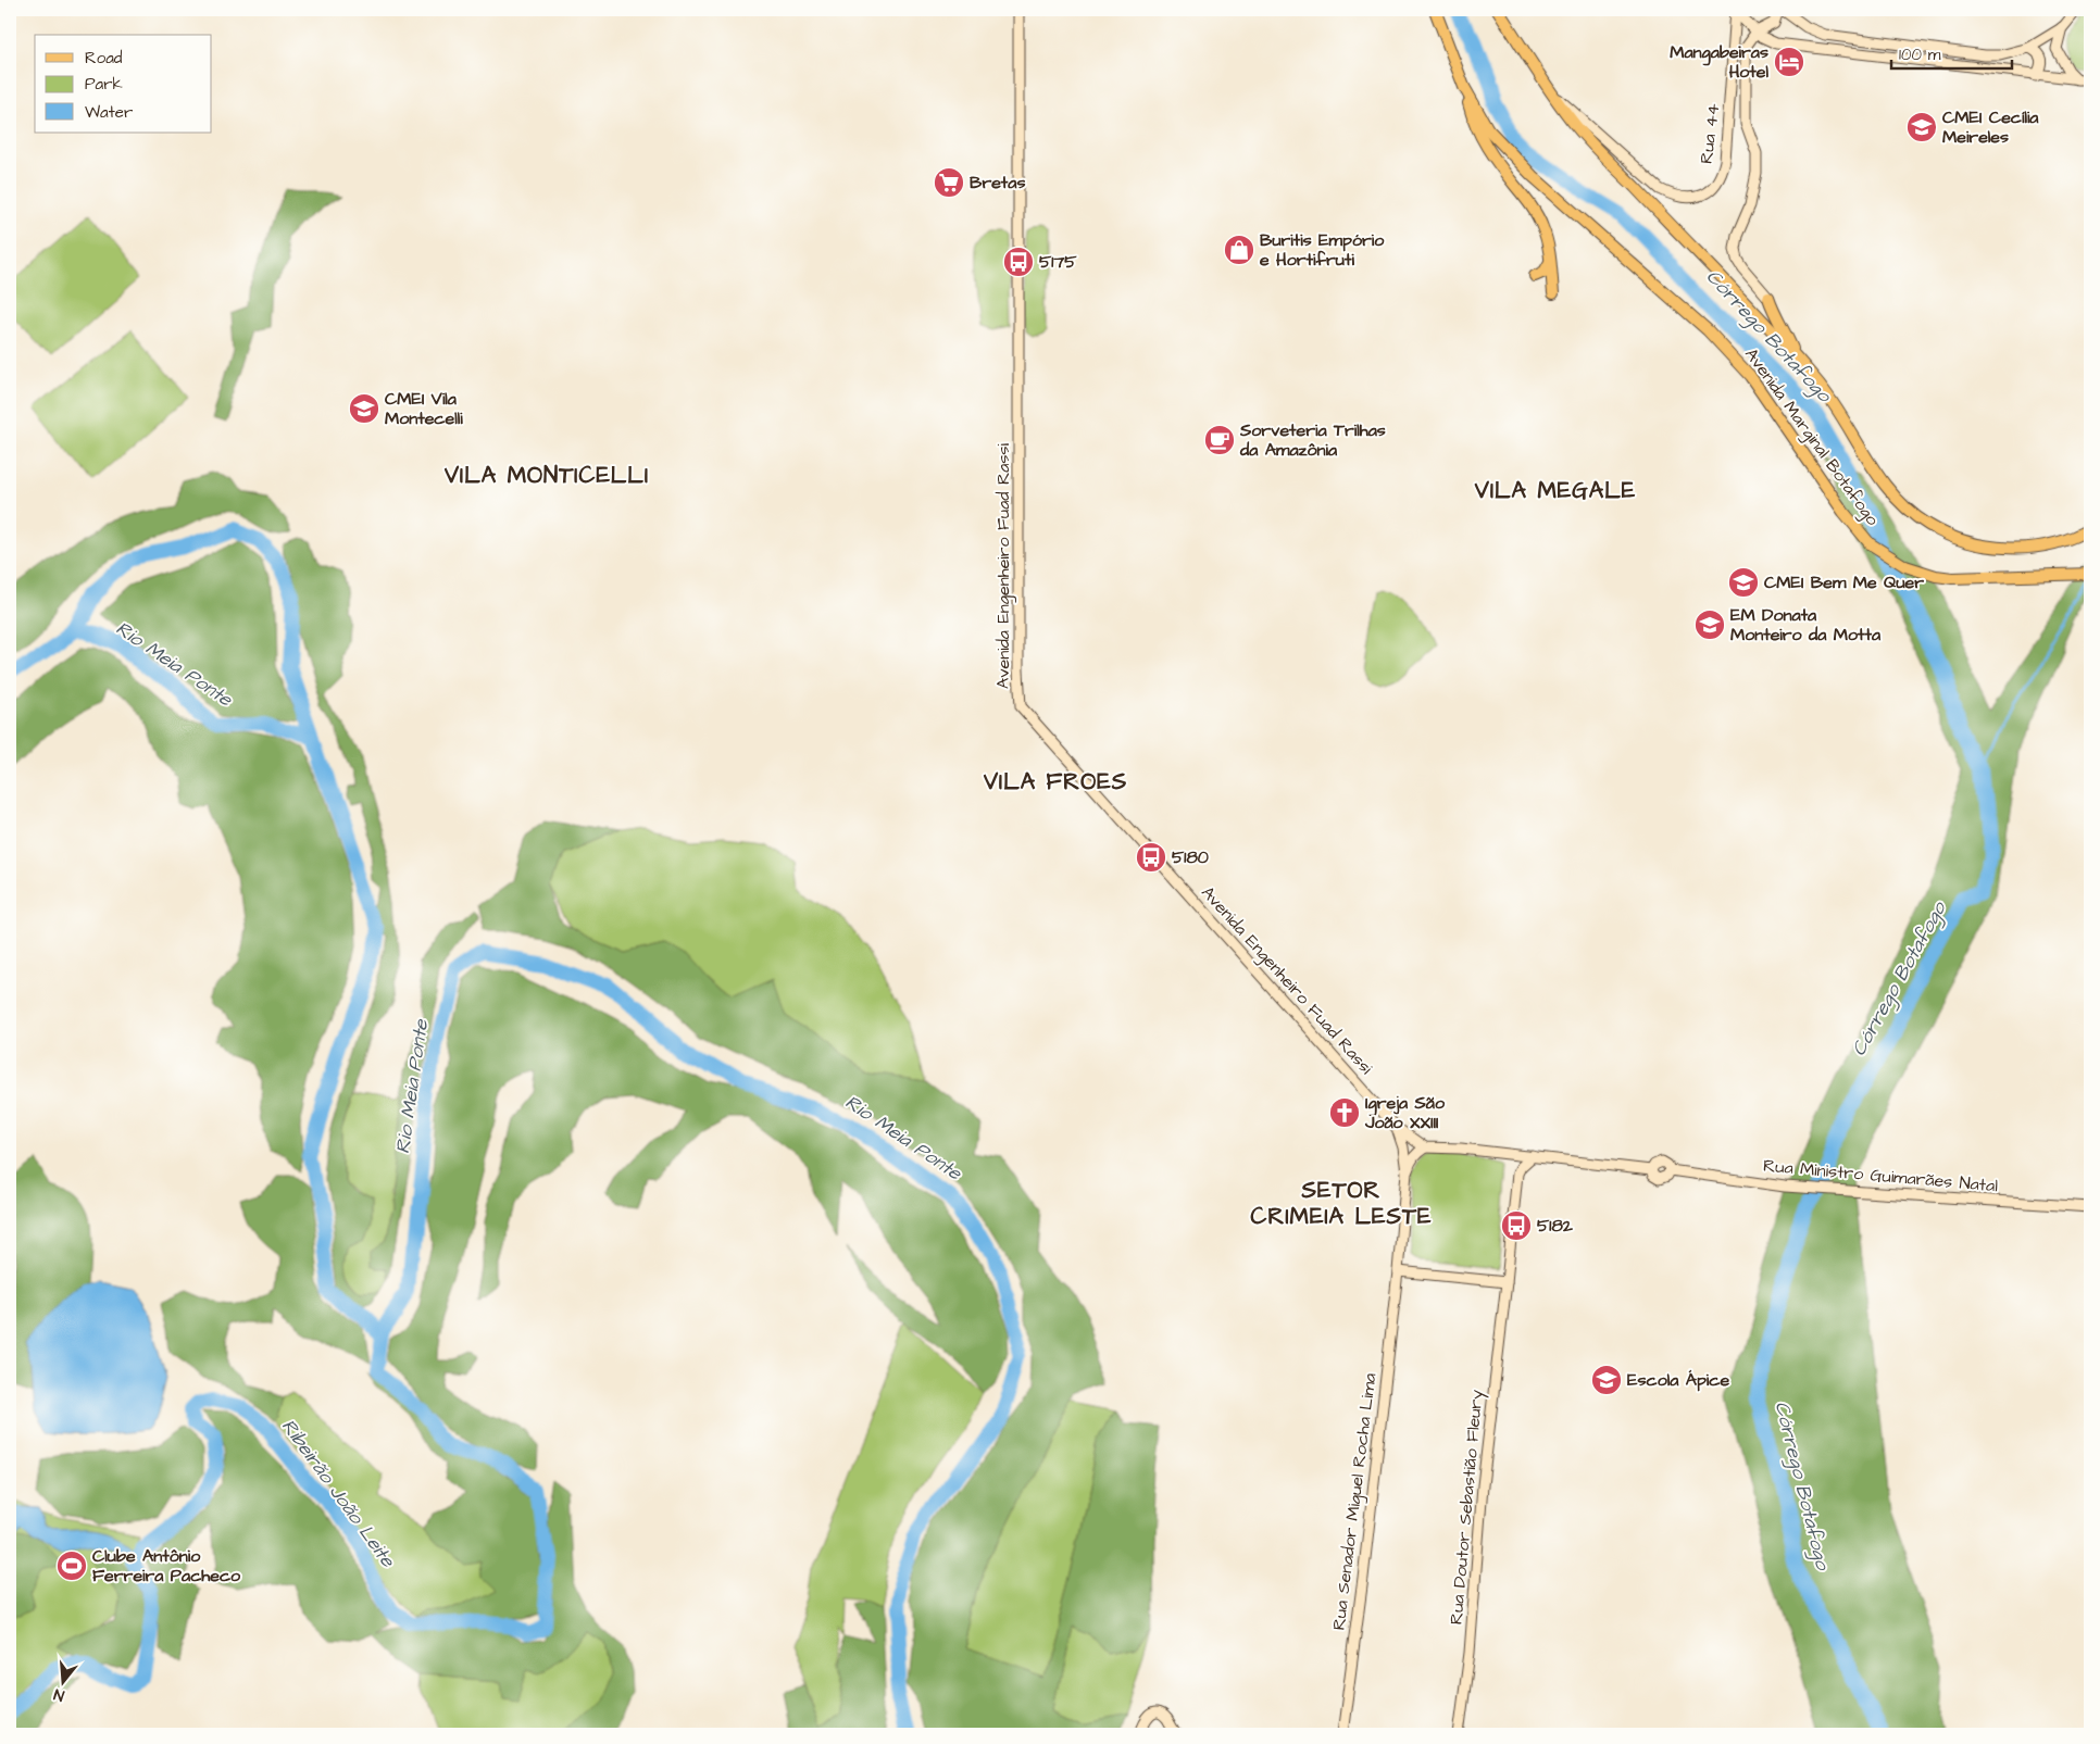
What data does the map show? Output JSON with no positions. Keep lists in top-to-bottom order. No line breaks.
{"streets":{"main road":["Rua 44","Avenida Marginal Botafogo","Avenida Engenheiro Fuad Rassi","Rua Ministro Guimarães Natal","Rua Senador Miguel Rocha Lima","Rua Doutor Sebastião Fleury"]},"crossings":[["Rua 44","Avenida Marginal Botafogo"],["Avenida Engenheiro Fuad Rassi","Rua Senador Miguel Rocha Lima"],["Avenida Engenheiro Fuad Rassi","Rua Doutor Sebastião Fleury"],["Rua Senador Miguel Rocha Lima","Rua Doutor Sebastião Fleury"]],"districts":["VILA MONTICELLI","VILA MEGALE","VILA FROES","SETOR CRIMEIA LESTE"],"water":["Córrego Botafogo","Rio Meia Ponte","Ribeirão João Leite"],"places":{"hotel":["Mangabeiras Hotel"],"school or university":["CMEI Cecília Meireles","CMEI Vila Montecelli","CMEI Bem Me Quer","EM Donata Monteiro da Motta","Escola Ápice"],"supermarket":["Bretas"],"shop":["Buritis Empório e Hortifruti"],"bus stop":["5175","5180","5182"],"cafe":["Sorveteria Trilhas da Amazônia"],"church":["Igreja São João XXIII"],"sports":["Clube Antônio Ferreira Pacheco"]},"legend":["Road","Park","Water"],"scale_bar":"100 m","north":"bottom"}
